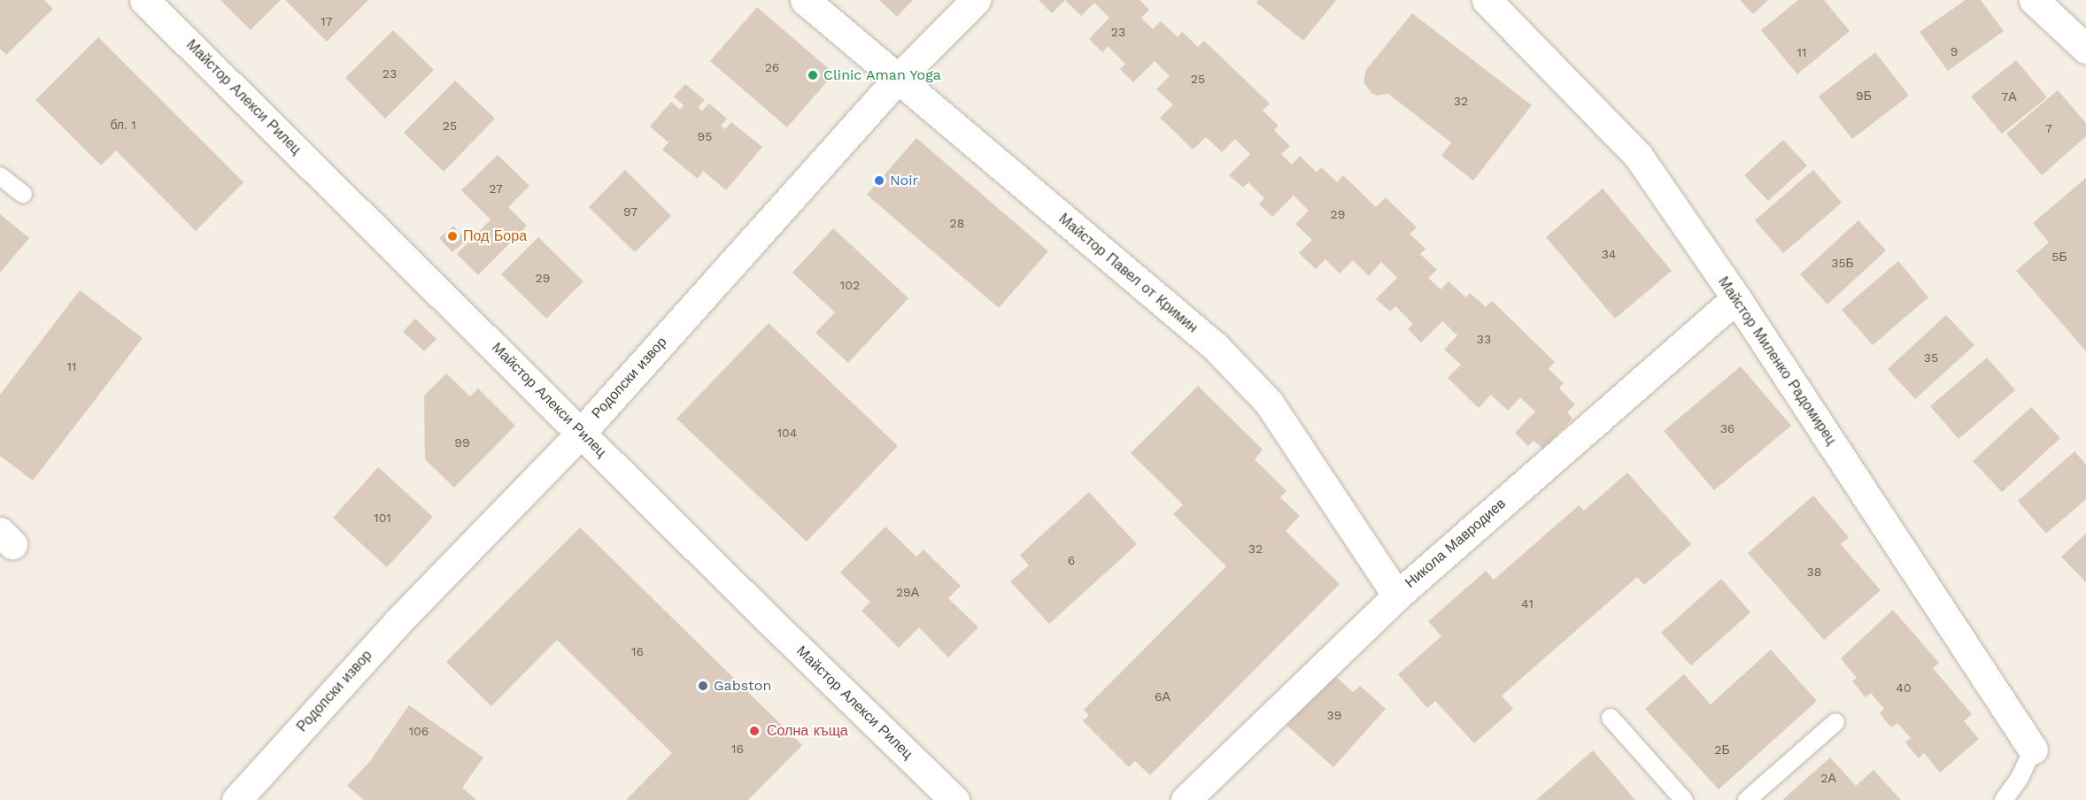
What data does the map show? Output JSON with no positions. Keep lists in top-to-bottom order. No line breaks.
{"streets":{"street":["Майстор Алекси Рилец","Майстор Павел от Кримин","Майстор Миленко Радомирец","Родопски извор","Никола Мавродиев"]},"crossings":[["Майстор Алекси Рилец","Родопски извор"],["Майстор Павел от Кримин","Родопски извор"],["Майстор Павел от Кримин","Никола Мавродиев"],["Майстор Миленко Радомирец","Никола Мавродиев"]],"places":["Clinic Aman Yoga","Noir","Под Бора","Gabston","Солна къща"],"house_numbers":["17","23","9","11","26","23","25","9Б","7А","32","бл. 1","25","7","95","27","97","29","28","34","5Б","35Б","29","102","33","35","11","36","104","99","101","32","6","38","29А","41","16","40","6А","39","106","16","2Б","2А"]}
